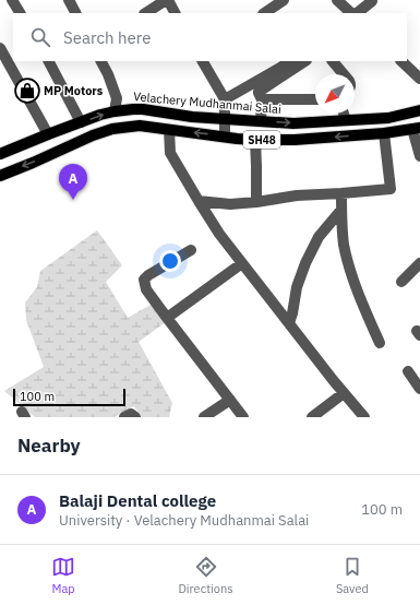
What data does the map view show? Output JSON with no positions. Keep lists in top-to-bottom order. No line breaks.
{"streets":{"main road":["Velachery Mudhanmai Salai","SH48"]},"places":{"shop":["MP Motors"]},"scale_bar":"100 m","north":"bottom left","page":{"search":"Search here","pins":"A","scale":"100 m","heading":"Nearby","list":[{"mark":"A","name":"Balaji Dental college","note":"University · Velachery Mudhanmai Salai","value":"100 m"}],"nav":["Map","Directions","Saved"]}}
